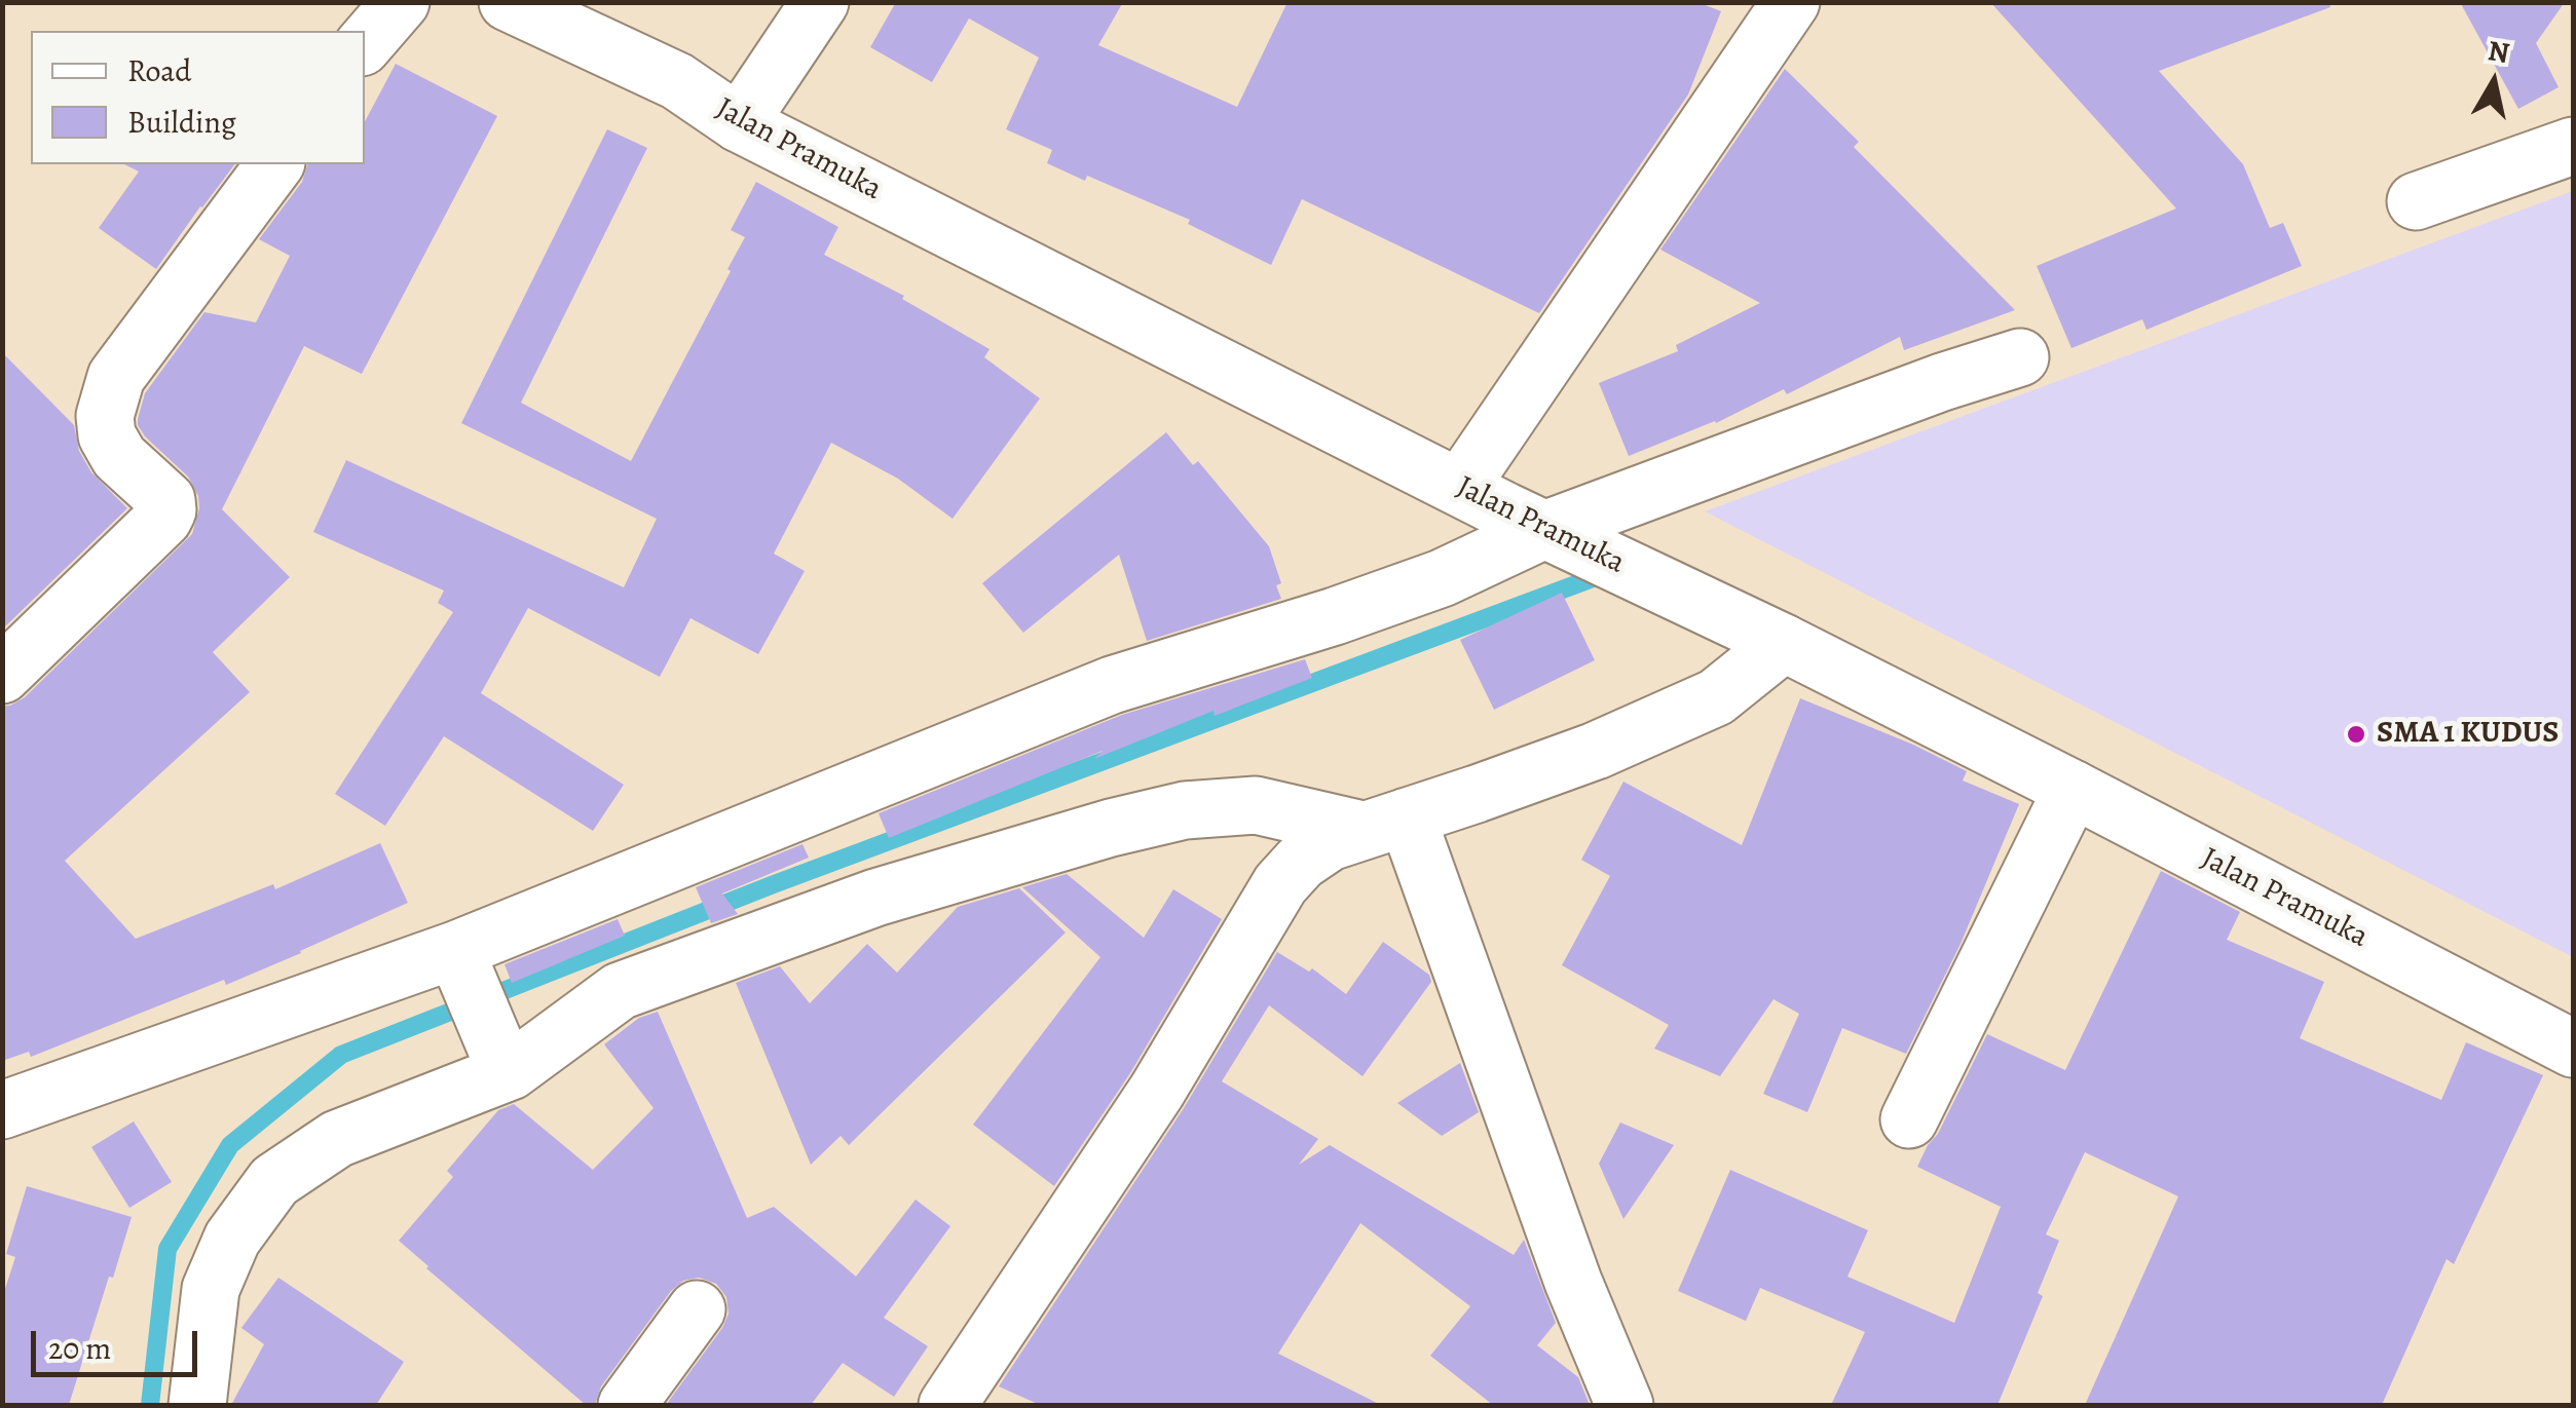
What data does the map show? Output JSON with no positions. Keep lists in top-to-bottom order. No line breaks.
{"streets":{"street":["Jalan Pramuka"]},"places":["SMA 1 KUDUS"],"legend":["Road","Building"],"scale_bar":"20 m","north":"top"}
